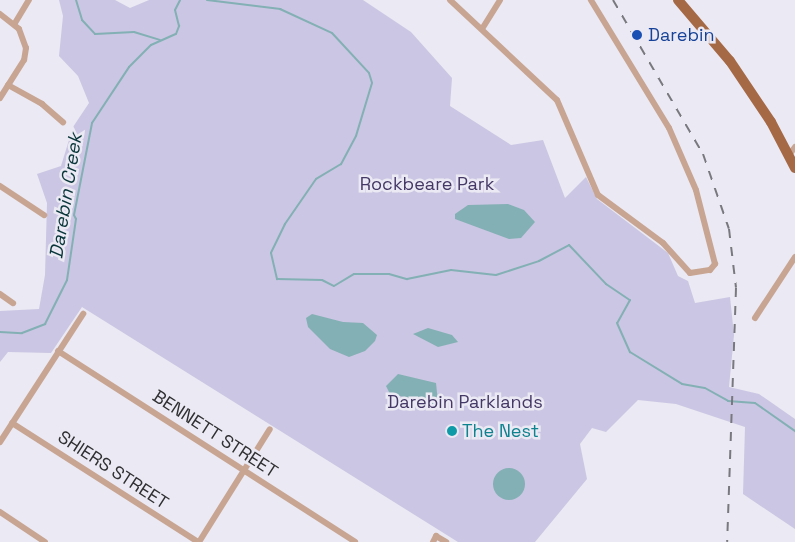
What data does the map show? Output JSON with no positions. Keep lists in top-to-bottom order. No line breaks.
{"streets":{"street":["BENNETT STREET","SHIERS STREET"]},"water":["Darebin Creek"],"parks":["Rockbeare Park","Darebin Parklands"],"places":["Darebin","The Nest"]}
